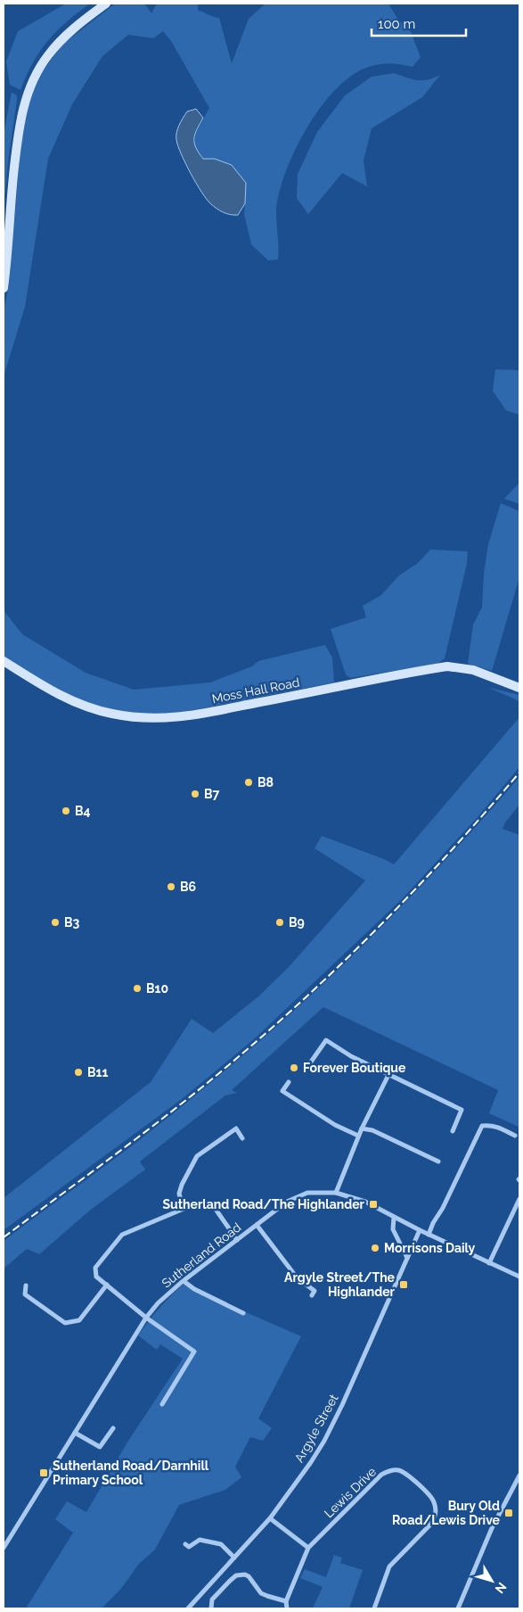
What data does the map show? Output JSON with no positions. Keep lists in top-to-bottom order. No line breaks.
{"streets":{"street":["Moss Hall Road","Sutherland Road","Argyle Street","Lewis Drive"]},"crossings":[["Sutherland Road","Argyle Street"]],"places":{"other":["B8","B7","B4","B6","B3","B9","B10","Forever Boutique","B11","Morrisons Daily"],"transit":["Sutherland Road/The Highlander","Argyle Street/The Highlander","Sutherland Road/Darnhill Primary School","Bury Old Road/Lewis Drive"]},"scale_bar":"100 m","north":"bottom right"}
